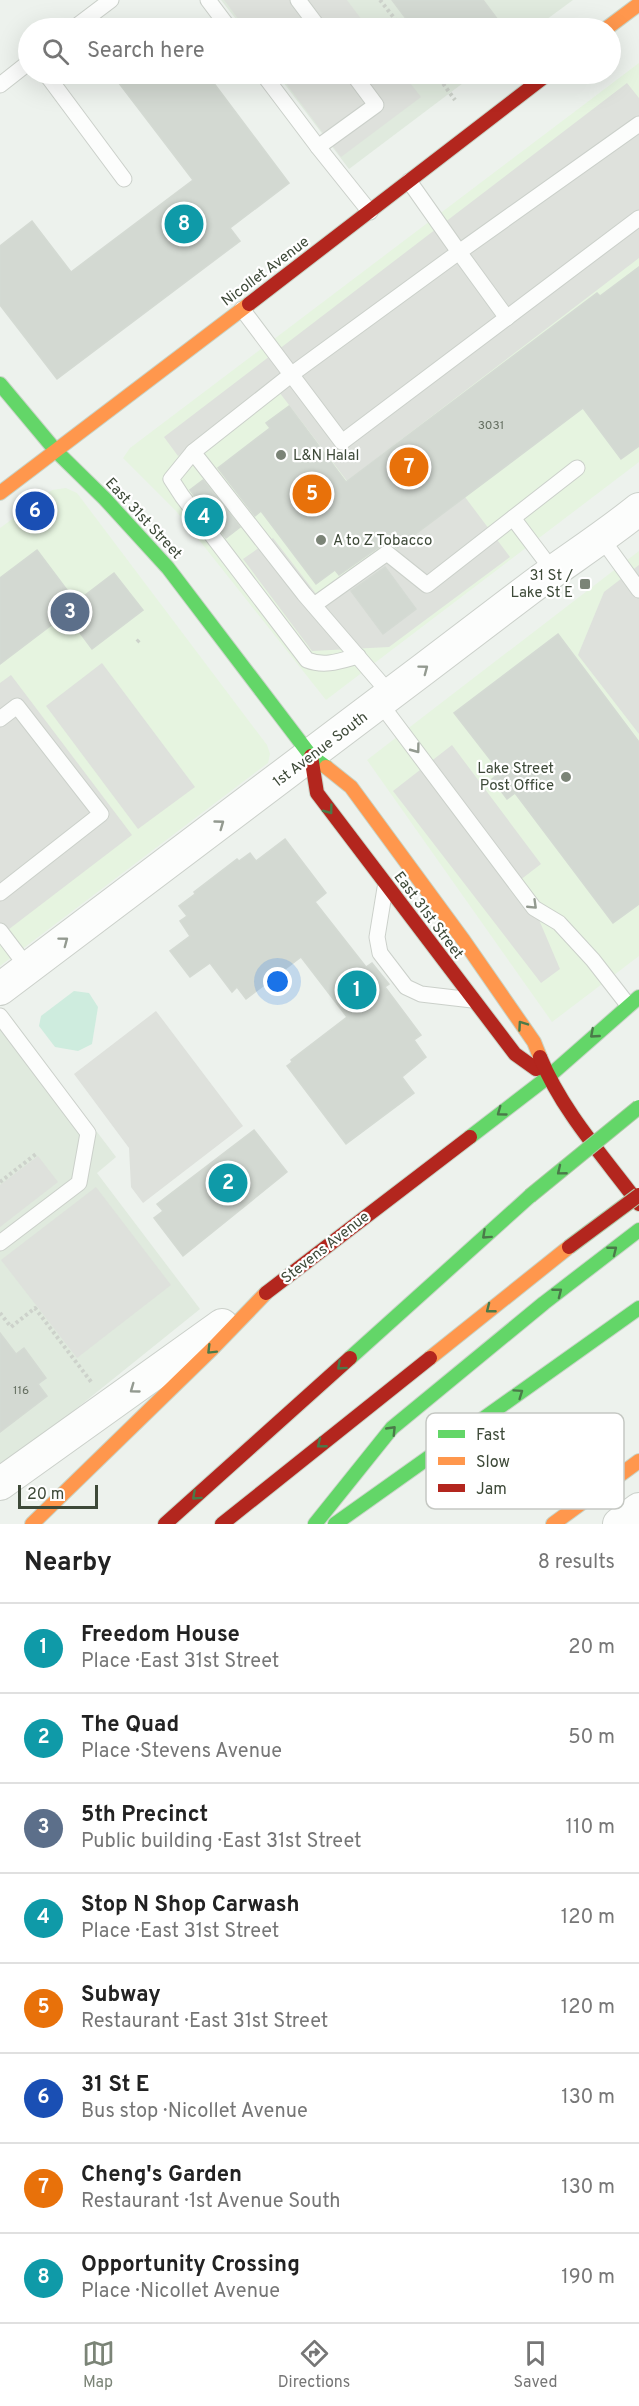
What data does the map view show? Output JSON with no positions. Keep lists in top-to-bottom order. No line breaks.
{"streets":{"main road":["Nicollet Avenue","East 31st Street","Stevens Avenue"],"street":["1st Avenue South"]},"crossings":[["Nicollet Avenue","East 31st Street"],["East 31st Street","1st Avenue South"],["East 31st Street","Stevens Avenue"]],"one_way":["1st Avenue South"],"places":{"other":["L&N Halal","A to Z Tobacco","Lake Street Post Office"],"transit":["31 St / Lake St E"]},"house_numbers":["3031","116"],"legend":["Fast","Slow","Jam"],"scale_bar":"20 m","page":{"search":"Search here","pins":["8","7","5","6","4","3","1","2"],"scale":"20 m","heading":["Nearby","8 results"],"list":[{"mark":"1","name":"Freedom House","note":"Place · East 31st Street","value":"20 m"},{"mark":"2","name":"The Quad","note":"Place · Stevens Avenue","value":"50 m"},{"mark":"3","name":"5th Precinct","note":"Public building · East 31st Street","value":"110 m"},{"mark":"4","name":"Stop N Shop Carwash","note":"Place · East 31st Street","value":"120 m"},{"mark":"5","name":"Subway","note":"Restaurant · East 31st Street","value":"120 m"},{"mark":"6","name":"31 St E","note":"Bus stop · Nicollet Avenue","value":"130 m"},{"mark":"7","name":"Cheng's Garden","note":"Restaurant · 1st Avenue South","value":"130 m"},{"mark":"8","name":"Opportunity Crossing","note":"Place · Nicollet Avenue","value":"190 m"}],"nav":["Map","Directions","Saved"]}}
